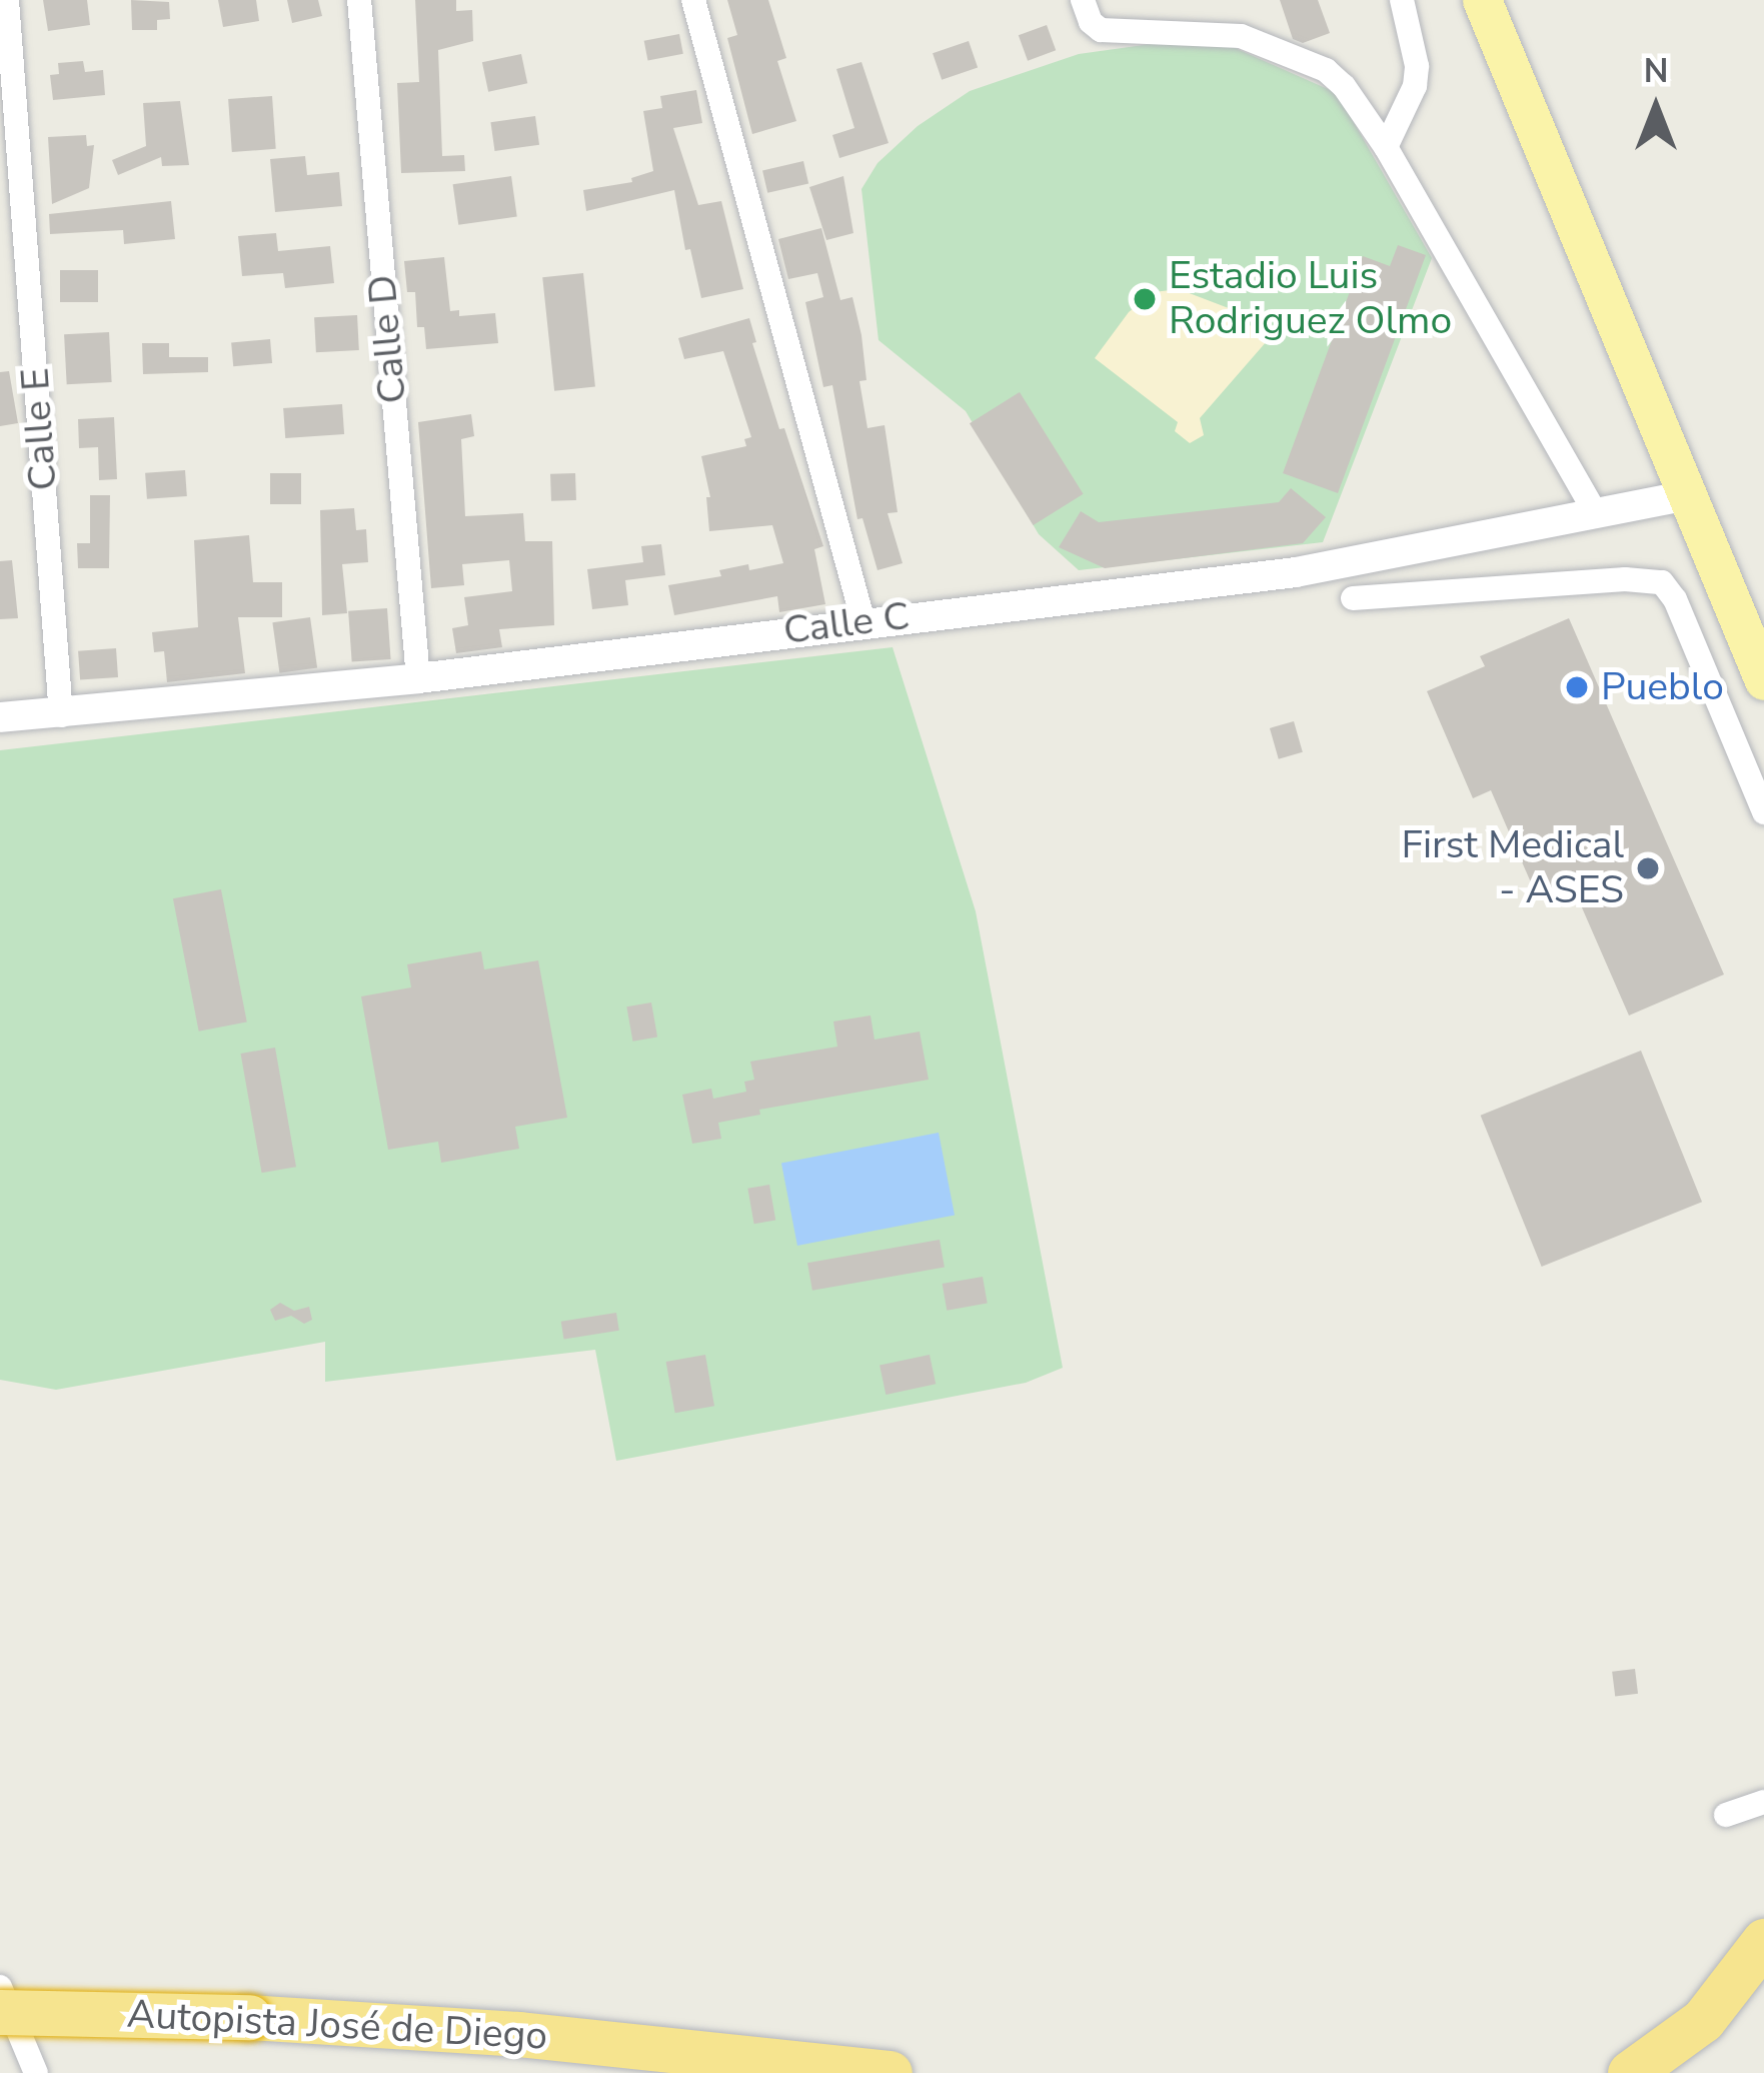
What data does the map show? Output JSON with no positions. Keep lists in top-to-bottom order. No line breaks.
{"streets":{"highway":["Autopista José de Diego"],"street":["Calle D","Calle E","Calle C"]},"crossings":[["Calle D","Calle C"],["Calle E","Calle C"]],"places":["Estadio Luis Rodriguez Olmo","Pueblo","First Medical - ASES"],"north":"top"}
